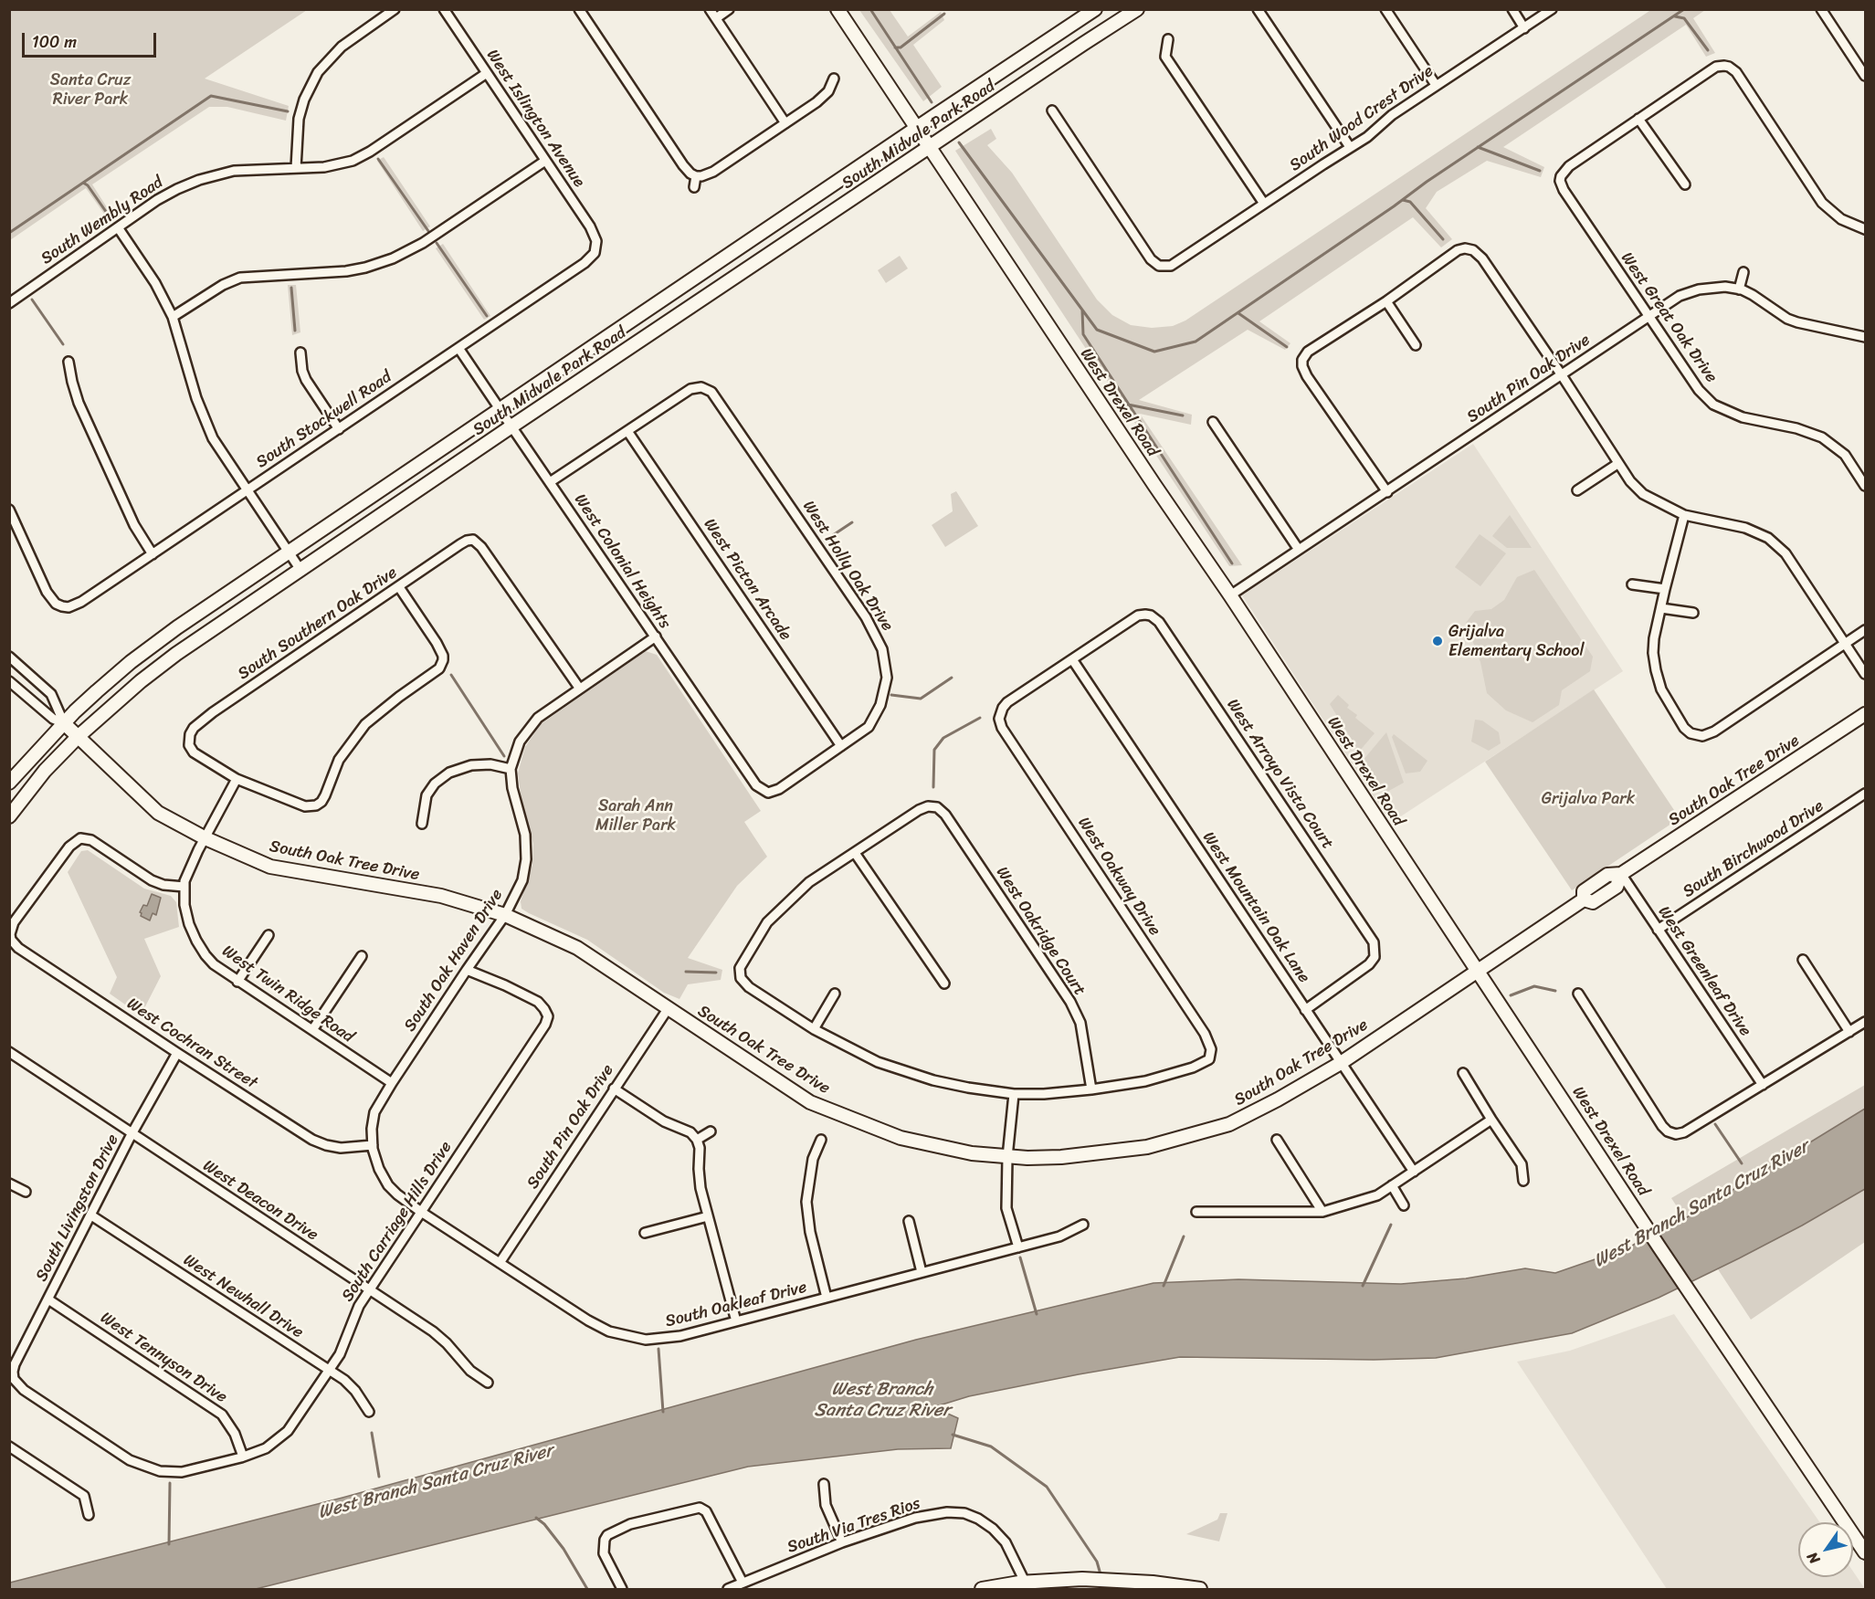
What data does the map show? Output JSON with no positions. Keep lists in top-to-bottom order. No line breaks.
{"streets":{"street":["West Islington Avenue","South Wood Crest Drive","South Midvale Park Road","South Wembly Road","West Great Oak Drive","South Pin Oak Drive","West Drexel Road","South Stockwell Road","West Colonial Heights","West Holly Oak Drive","West Picton Arcade","South Southern Oak Drive","West Arroyo Vista Court","South Oak Tree Drive","South Birchwood Drive","West Oakway Drive","West Mountain Oak Lane","West Oakridge Court","South Oak Haven Drive","West Greenleaf Drive","West Twin Ridge Road","West Cochran Street","West Deacon Drive","South Livingston Drive","South Carriage Hills Drive","West Newhall Drive","South Oakleaf Drive","West Tennyson Drive","South Via Tres Rios"]},"crossings":[["West Islington Avenue","South Wembly Road"],["West Islington Avenue","South Stockwell Road"],["South Midvale Park Road","West Drexel Road"],["South Midvale Park Road","West Colonial Heights"],["South Midvale Park Road","South Oak Tree Drive"],["West Great Oak Drive","South Pin Oak Drive"],["South Pin Oak Drive","West Drexel Road"],["South Pin Oak Drive","South Oak Tree Drive"],["South Pin Oak Drive","South Oakleaf Drive"],["West Drexel Road","South Oak Tree Drive"],["South Stockwell Road","West Colonial Heights"],["West Colonial Heights","West Holly Oak Drive"],["West Colonial Heights","South Oak Haven Drive"],["West Holly Oak Drive","West Picton Arcade"],["South Southern Oak Drive","South Oak Haven Drive"],["West Arroyo Vista Court","West Oakway Drive"],["West Arroyo Vista Court","West Mountain Oak Lane"],["South Oak Tree Drive","West Mountain Oak Lane"],["South Oak Tree Drive","South Oak Haven Drive"],["South Oak Tree Drive","West Greenleaf Drive"],["South Oak Tree Drive","West Twin Ridge Road"],["South Birchwood Drive","West Greenleaf Drive"],["West Oakway Drive","West Mountain Oak Lane"],["West Oakway Drive","West Oakridge Court"],["South Oak Haven Drive","West Twin Ridge Road"],["South Oak Haven Drive","West Cochran Street"],["South Oak Haven Drive","South Carriage Hills Drive"],["South Oak Haven Drive","South Oakleaf Drive"],["West Cochran Street","South Livingston Drive"],["West Deacon Drive","South Livingston Drive"],["West Deacon Drive","South Carriage Hills Drive"],["South Livingston Drive","South Carriage Hills Drive"],["South Livingston Drive","West Newhall Drive"],["South Livingston Drive","West Tennyson Drive"],["South Carriage Hills Drive","West Newhall Drive"],["South Carriage Hills Drive","South Oakleaf Drive"],["South Carriage Hills Drive","West Tennyson Drive"]],"water":["West Branch Santa Cruz River"],"parks":["Santa Cruz River Park","Grijalva Park","Sarah Ann Miller Park"],"places":["Grijalva Elementary School"],"scale_bar":"100 m","north":"bottom left"}
